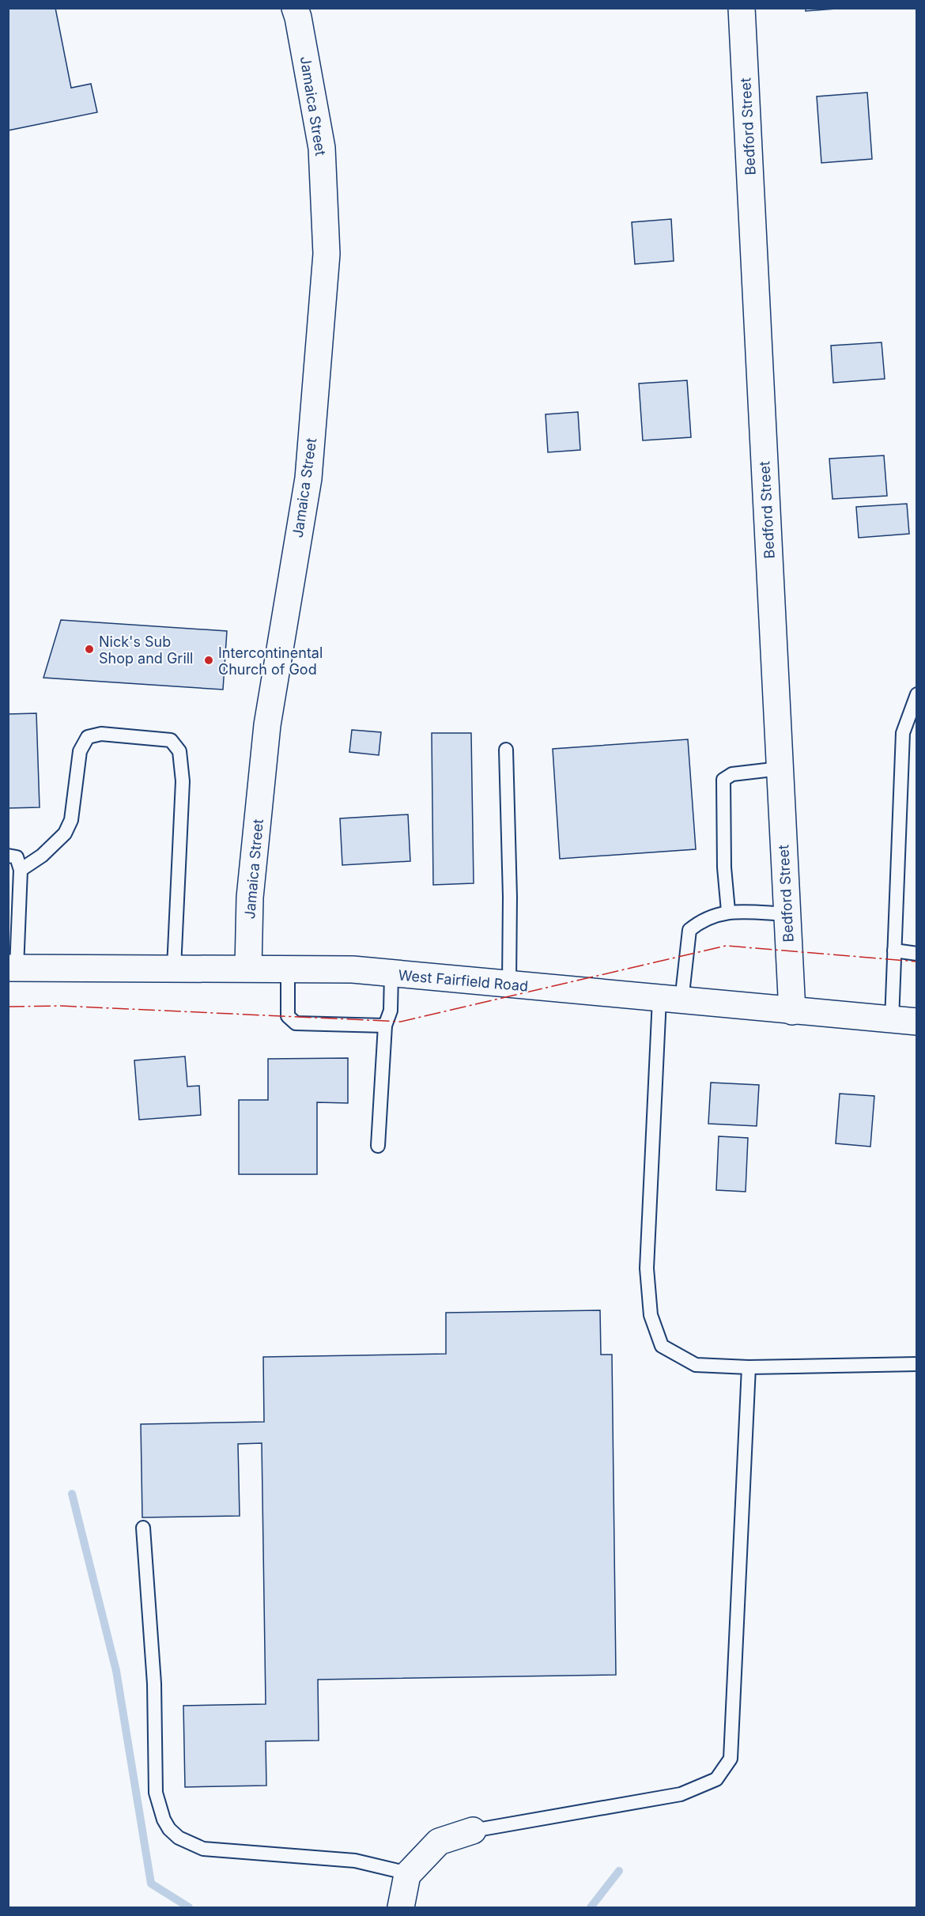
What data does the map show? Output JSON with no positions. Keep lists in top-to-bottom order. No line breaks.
{"streets":{"street":["Jamaica Street","Bedford Street","West Fairfield Road"]},"crossings":[["Jamaica Street","West Fairfield Road"],["Bedford Street","West Fairfield Road"]],"places":["Nick's Sub Shop and Grill","Intercontinental Church of God"]}
